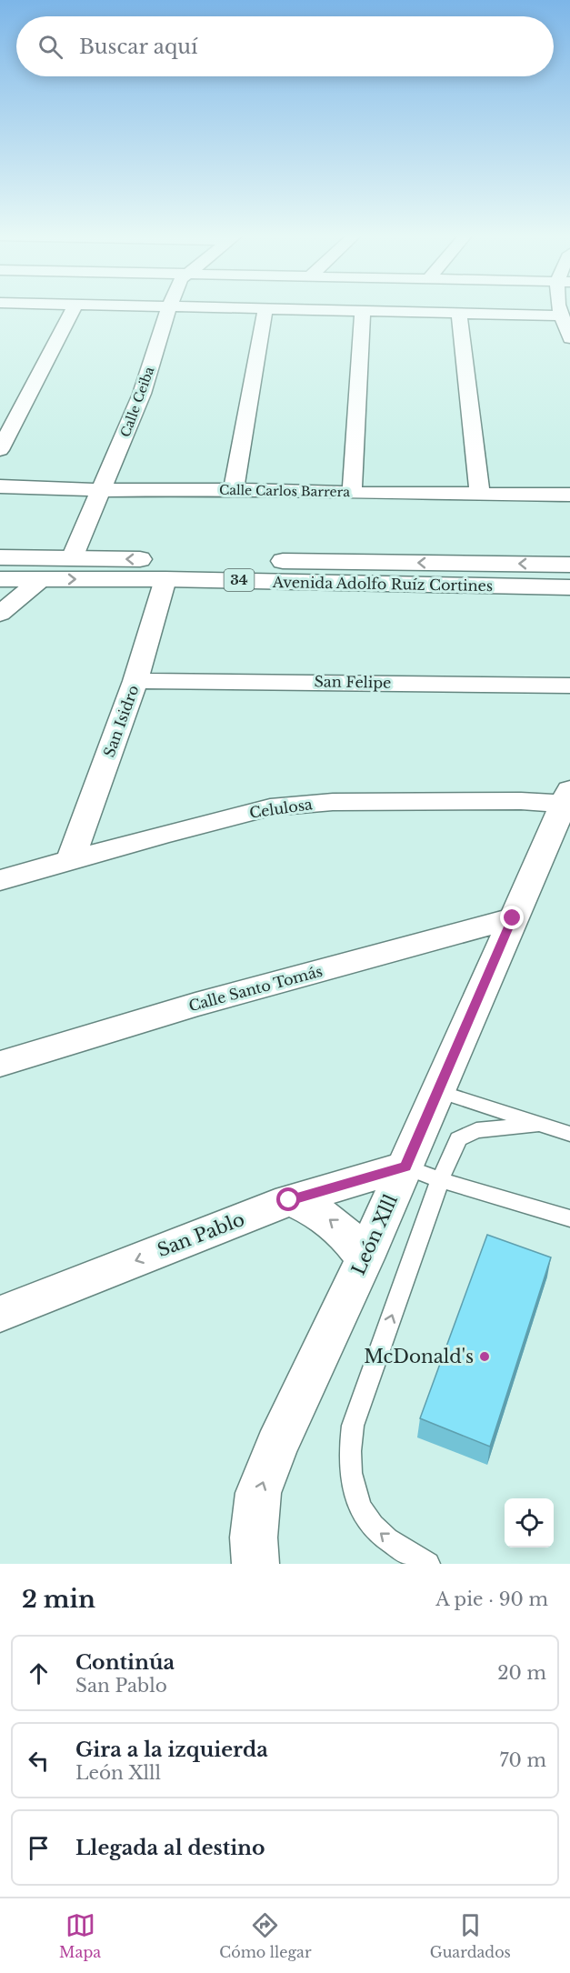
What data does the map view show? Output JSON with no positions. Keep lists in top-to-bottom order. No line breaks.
{"streets":{"main road":["34","Avenida Adolfo Ruíz Cortines"],"street":["Calle Ceiba","Calle Carlos Barrera","San Felipe","San Isidro","Celulosa","Calle Santo Tomás","San Pablo","León Xlll"]},"crossings":[["Calle Ceiba","Calle Carlos Barrera"],["Calle Ceiba","Avenida Adolfo Ruíz Cortines"],["Avenida Adolfo Ruíz Cortines","San Isidro"],["San Felipe","San Isidro"],["San Isidro","Celulosa"],["Celulosa","León Xlll"],["Calle Santo Tomás","León Xlll"],["San Pablo","León Xlll"]],"one_way":["San Pablo","León Xlll"],"places":["McDonald's"],"page":{"search":"Buscar aquí","heading":["2 min","A pie · 90 m"],"list":[["Continúa","San Pablo","20 m"],["Gira a la izquierda","León Xlll","70 m"],"Llegada al destino"],"nav":["Mapa","Cómo llegar","Guardados"]}}
